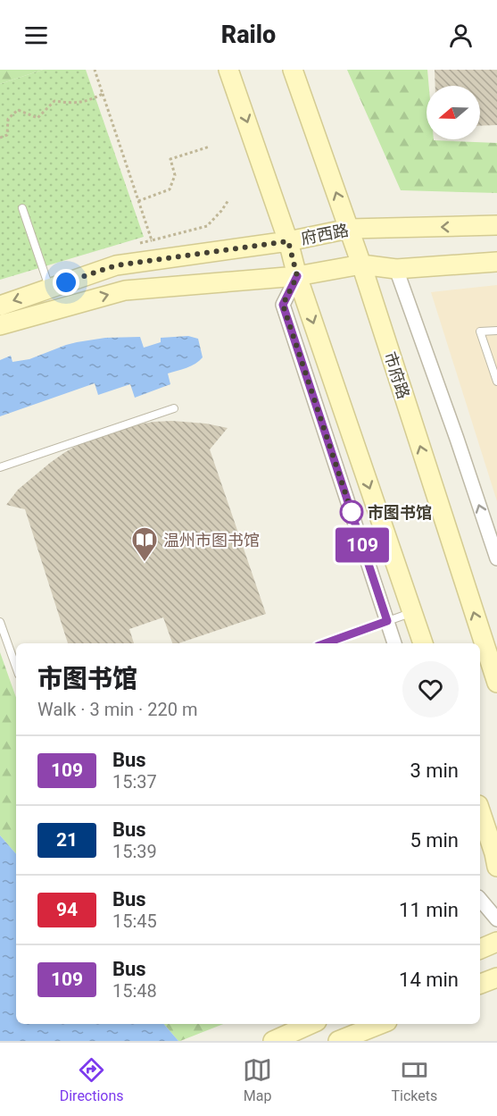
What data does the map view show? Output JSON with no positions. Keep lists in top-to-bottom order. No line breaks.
{"streets":{"main road":["府西路","市府路"]},"crossings":[["府西路","市府路"]],"places":{"other":["市图书馆"],"library":["温州市图书馆"]},"lines":["bus line 109"],"north":"left","page":{"header":"Railo","on_map":"109","heading":["市图书馆","Walk · 3 min · 220 m"],"list":[{"mark":"109","name":"Bus","note":"15:37","value":"3 min"},{"mark":"21","name":"Bus","note":"15:39","value":"5 min"},{"mark":"94","name":"Bus","note":"15:45","value":"11 min"},{"mark":"109","name":"Bus","note":"15:48","value":"14 min"}],"tabs":["Directions","Map","Tickets"]}}
